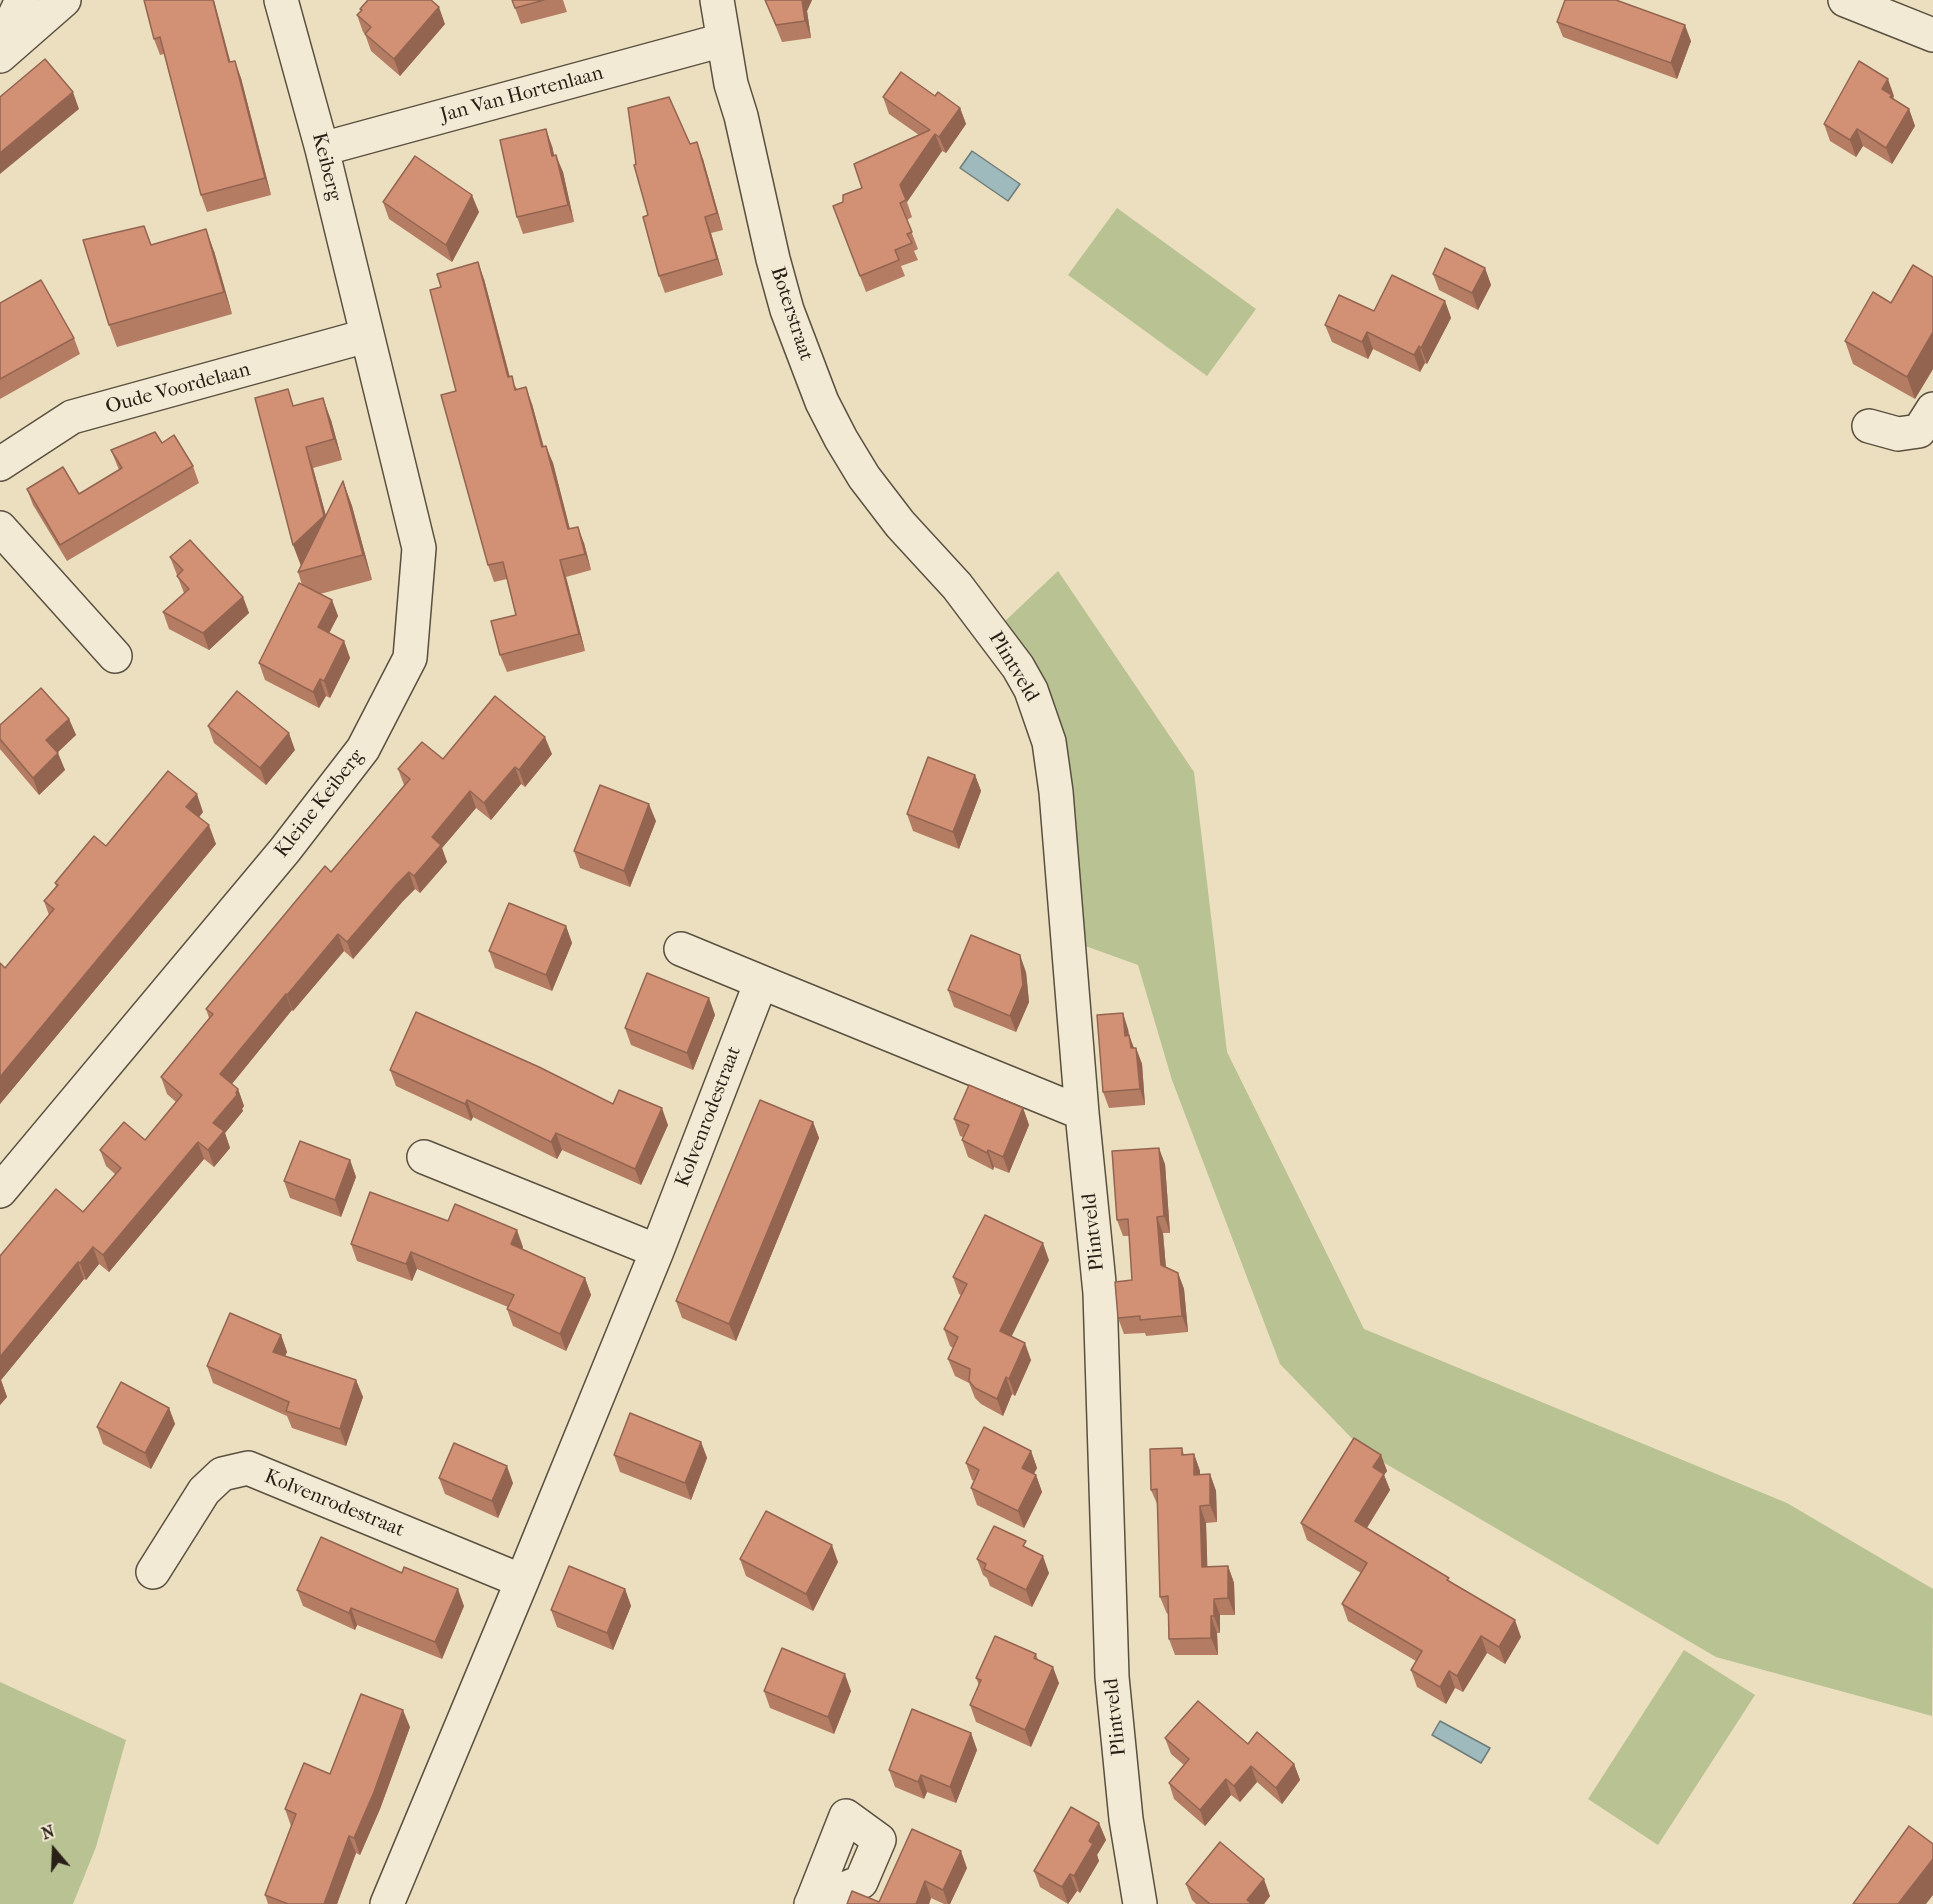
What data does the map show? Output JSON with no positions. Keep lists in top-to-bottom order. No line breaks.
{"streets":{"street":["Jan Van Hortenlaan","Keiberg","Boterstraat","Oude Voordelaan","Plintveld","Kleine Keiberg","Kolvenrodestraat"]},"crossings":[["Jan Van Hortenlaan","Keiberg"],["Jan Van Hortenlaan","Boterstraat"],["Keiberg","Oude Voordelaan"],["Keiberg","Kleine Keiberg"],["Boterstraat","Plintveld"],["Oude Voordelaan","Kleine Keiberg"]],"north":"top"}
